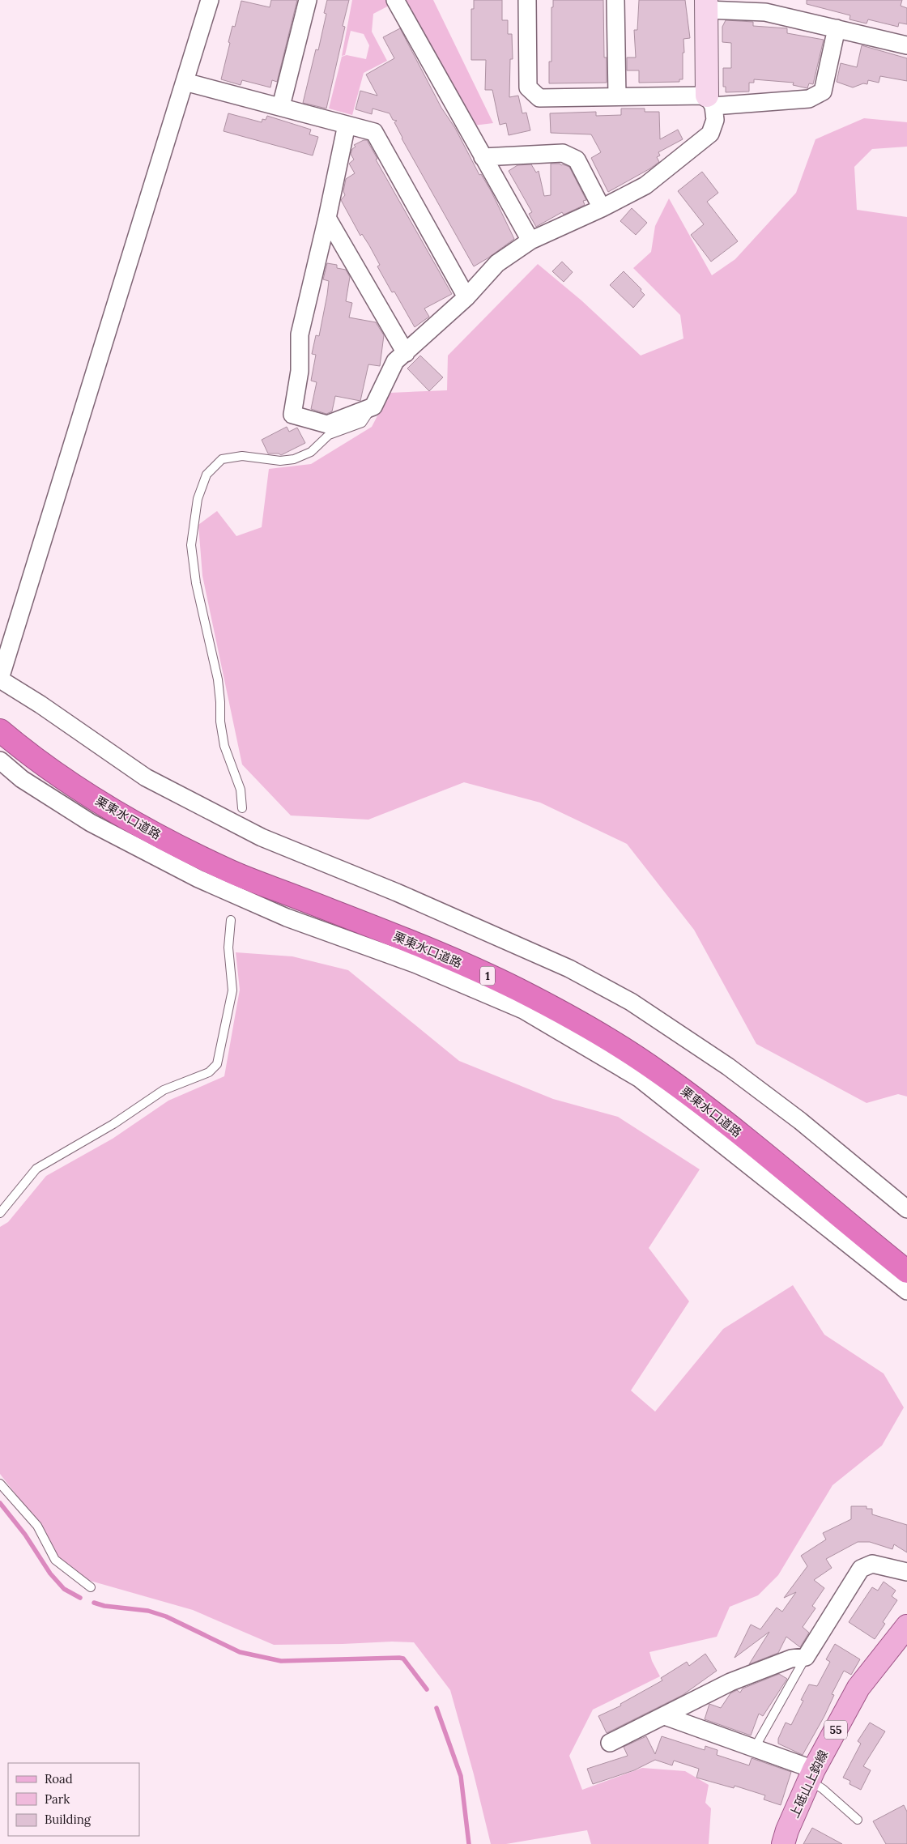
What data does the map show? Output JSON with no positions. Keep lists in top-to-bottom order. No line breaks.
{"streets":{"highway":["栗東水口道路","1"],"main road":["55","上砥山上鈎線"]},"legend":["Road","Park","Building"]}
